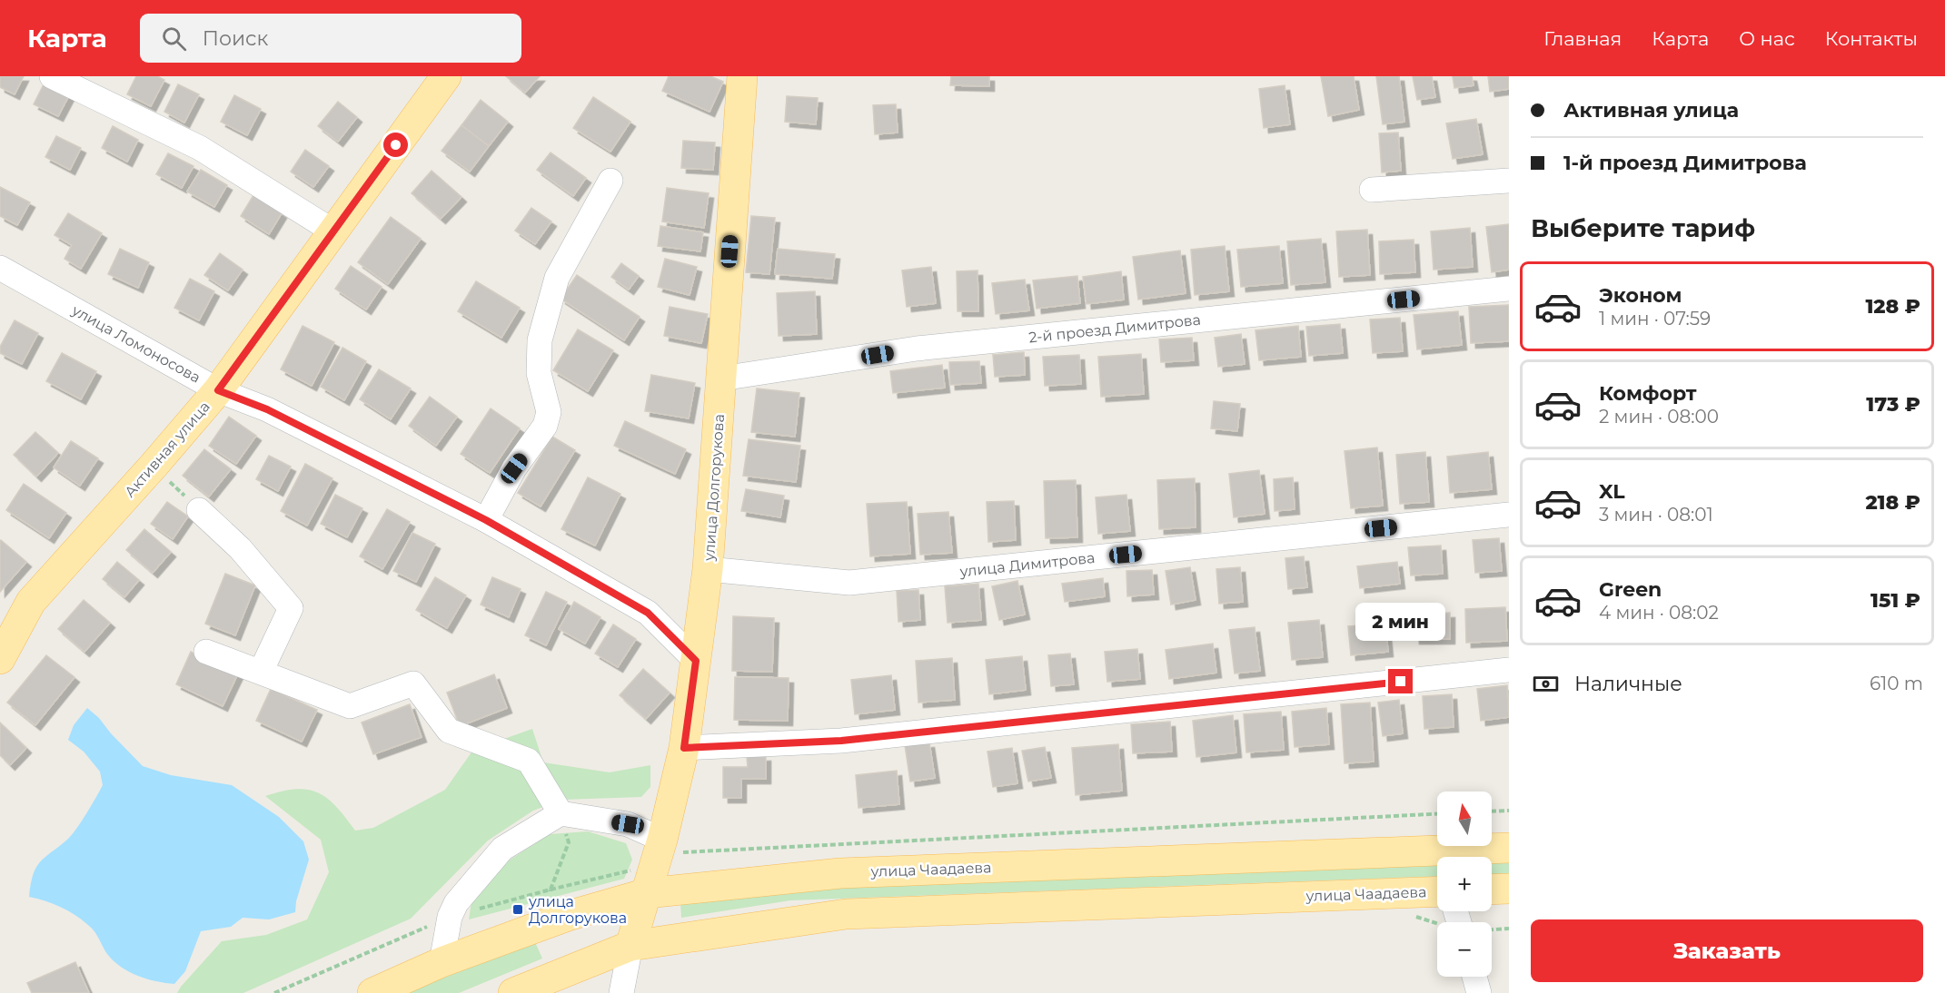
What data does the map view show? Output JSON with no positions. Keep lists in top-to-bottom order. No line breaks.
{"streets":{"main road":["Активная улица","улица Долгорукова","улица Чаадаева"],"street":["2-й проезд Димитрова","улица Ломоносова","улица Димитрова"]},"crossings":[["2-й проезд Димитрова","улица Долгорукова"],["улица Ломоносова","Активная улица"],["улица Ломоносова","улица Долгорукова"],["улица Долгорукова","улица Димитрова"],["улица Долгорукова","улица Чаадаева"]],"places":{"transit":["улица Долгорукова"]},"north":"top","page":{"header":"Карта","search":"Поиск","nav":["Главная","Карта","О нас","Контакты"],"banner":["Активная улица","1-й проезд Димитрова"],"heading":"Выберите тариф","list":[{"name":"Эконом","note":"1 мин · 07:59","value":"128 ₽"},{"name":"Комфорт","note":"2 мин · 08:00","value":"173 ₽"},{"name":"XL","note":"3 мин · 08:01","value":"218 ₽"},{"name":"Green","note":"4 мин · 08:02","value":"151 ₽"}],"bubble":"2 мин","pay":["Наличные","610 m"],"map_buttons":["+","−"],"buttons":"Заказать"}}
